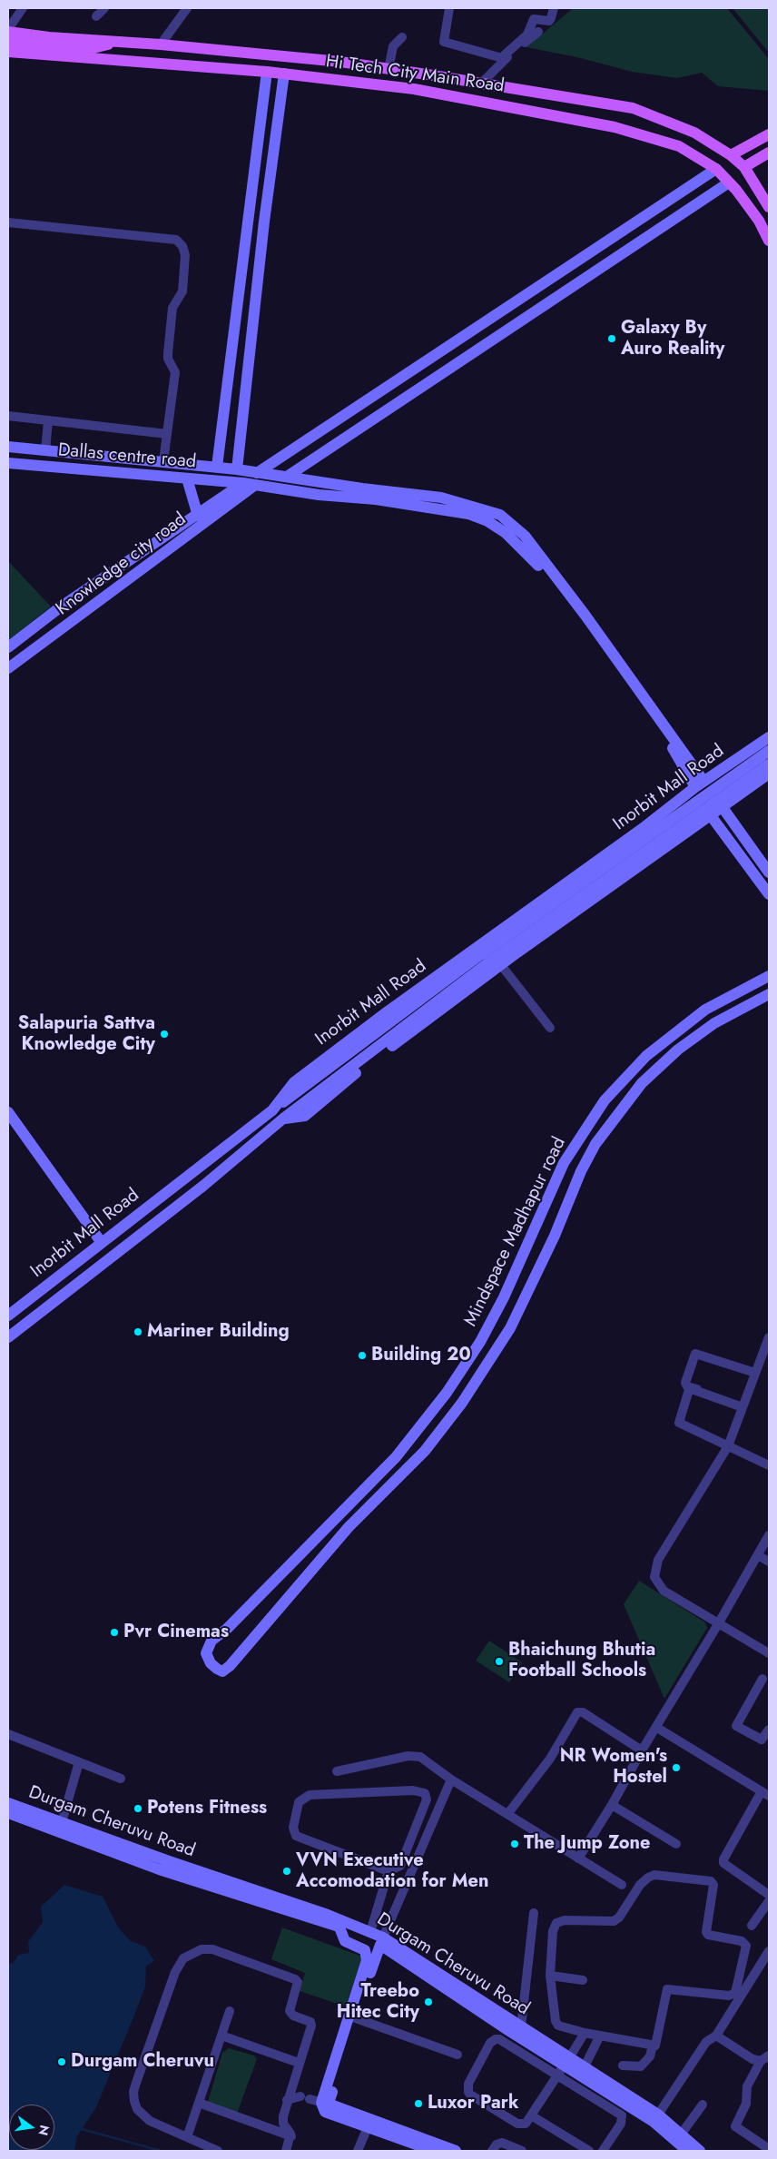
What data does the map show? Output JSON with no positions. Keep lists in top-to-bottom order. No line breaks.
{"streets":{"main road":["Hi Tech City Main Road","Dallas centre road","Knowledge city road","Inorbit Mall Road","Mindspace Madhapur road","Durgam Cheruvu Road"]},"crossings":[["Dallas centre road","Knowledge city road"]],"places":["Galaxy By Auro Reality","Salapuria Sattva Knowledge City","Mariner Building","Building 20","Pvr Cinemas","Bhaichung Bhutia Football Schools","NR Women's Hostel","Potens Fitness","The Jump Zone","VVN Executive Accomodation for Men","Treebo Hitec City","Durgam Cheruvu","Luxor Park"],"north":"right"}
